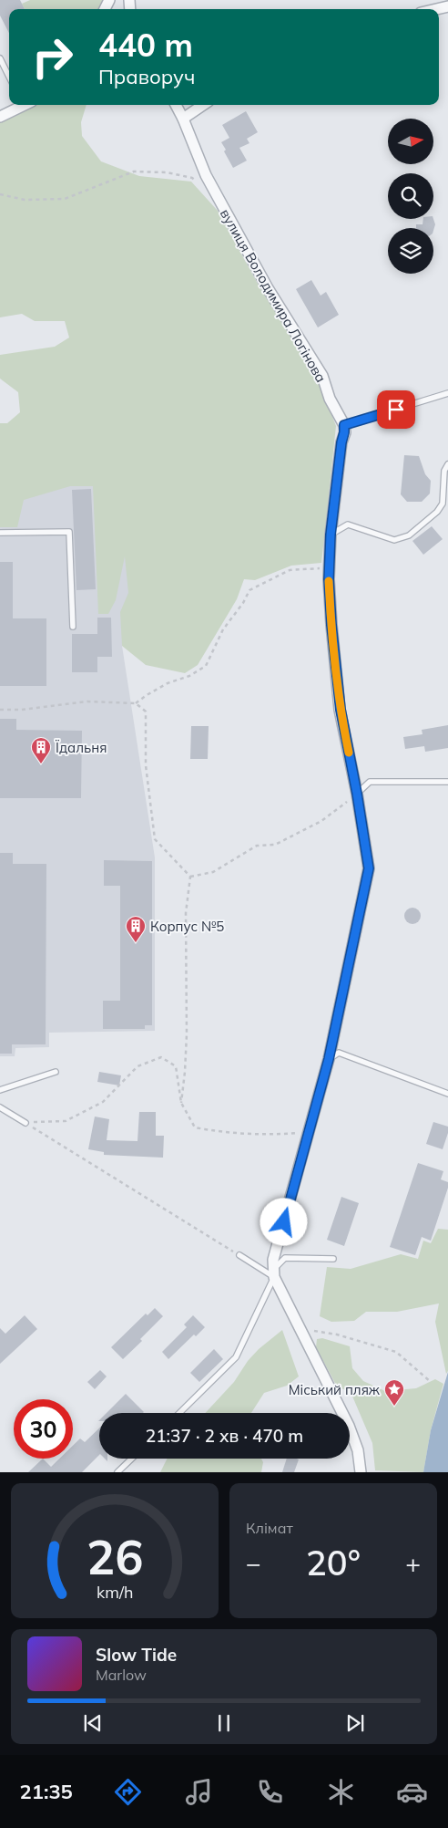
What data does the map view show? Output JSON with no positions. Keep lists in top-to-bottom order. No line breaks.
{"streets":{"street":["вулиця Володимира Логінова"]},"places":{"building":["Їдальня","Корпус №5"],"place":["Міський пляж"]},"north":"right","page":{"turn":["440 m","Праворуч"],"limit":"30","trip":"21:37 · 2 хв · 470 m","tile":"Клімат","heat":["−","20°","+"],"song":["Slow Tide","Marlow"],"tabs":"21:35","gauge":["26","km/h"]}}
